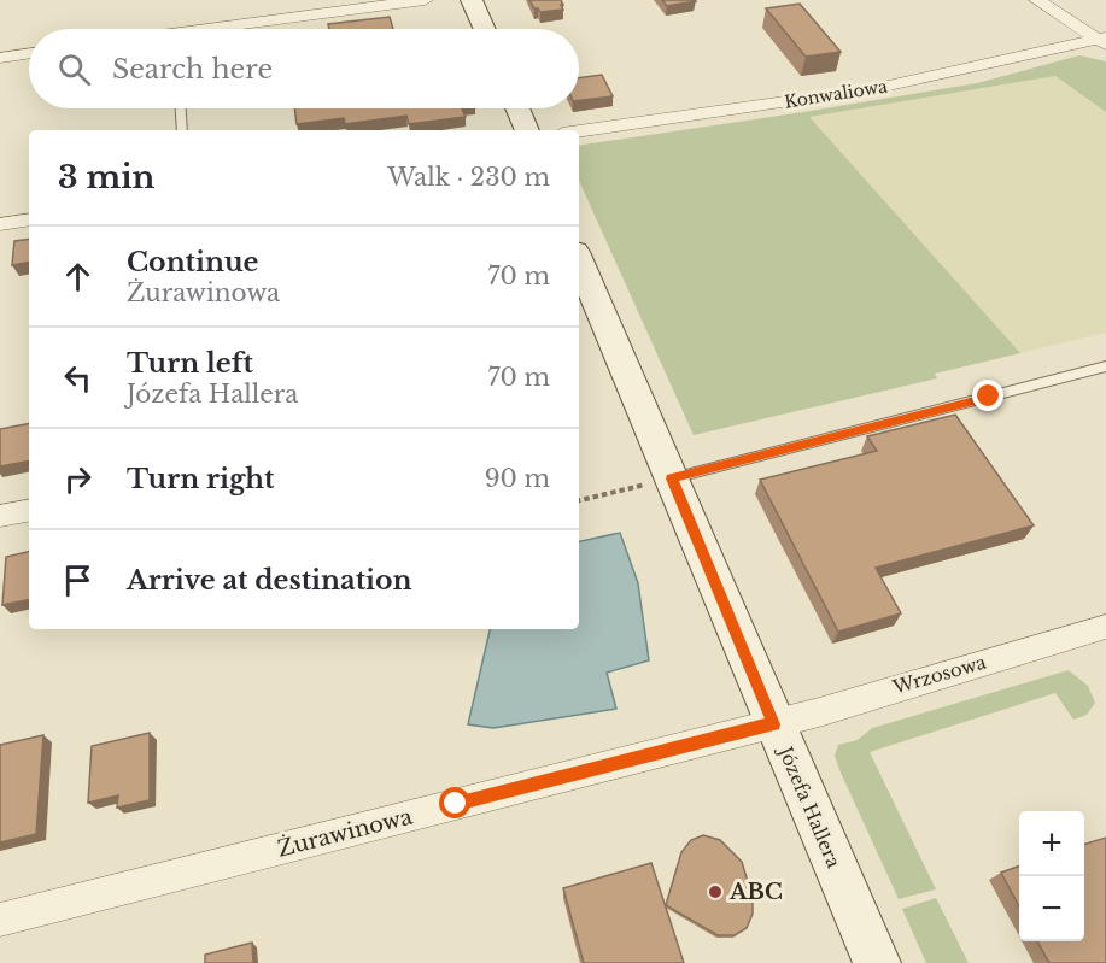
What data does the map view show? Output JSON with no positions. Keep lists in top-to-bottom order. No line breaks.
{"streets":{"street":["Konwaliowa","Wrzosowa","Józefa Hallera","Żurawinowa"]},"crossings":[["Wrzosowa","Józefa Hallera"],["Wrzosowa","Żurawinowa"],["Józefa Hallera","Żurawinowa"]],"places":["ABC"],"page":{"search":"Search here","heading":["3 min","Walk · 230 m"],"list":[["Continue","Żurawinowa","70 m"],["Turn left","Józefa Hallera","70 m"],["Turn right","90 m"],"Arrive at destination"],"map_buttons":["+","−"]}}
